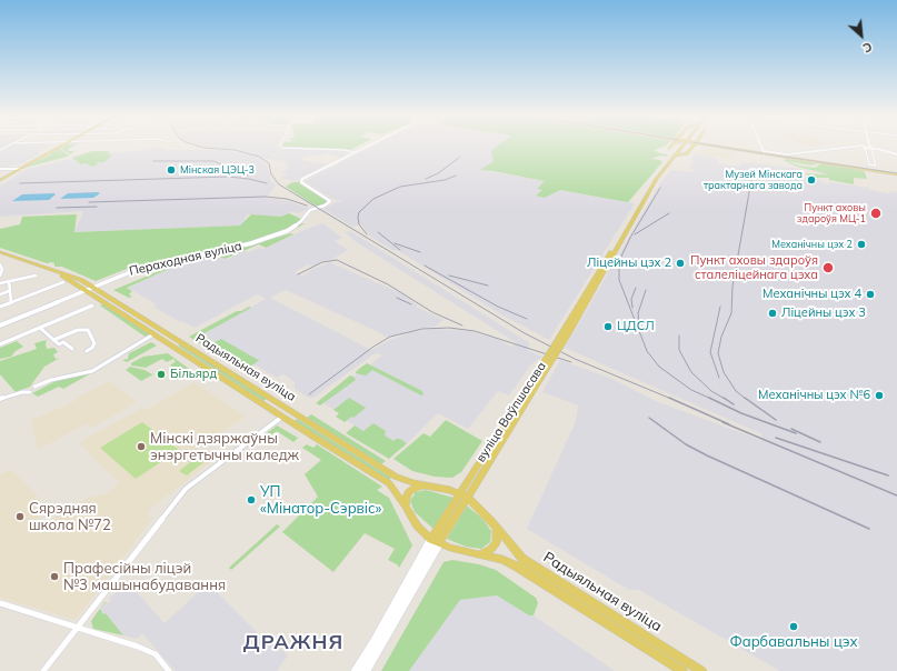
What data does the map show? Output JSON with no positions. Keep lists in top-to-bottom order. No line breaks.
{"streets":{"main road":["Радыяльная вуліца","вуліца Ваўпшасава"],"street":["Пераходная вуліца"]},"crossings":[["Пераходная вуліца","Радыяльная вуліца"],["Радыяльная вуліца","вуліца Ваўпшасава"]],"districts":["ДРАЖНЯ"],"places":["Мінская ЦЭЦ-3","Музей Мінскага трактарнага завода","Пункт аховы здароўя МЦ-1","Механічны цэх 2","Ліцейны цэх 2","Пункт аховы здароўя сталеліцейнага цэха","Механічны цэх 4","Ліцейны цэх 3","ЦДСЛ","Більярд","Механічны цэх №6","Мінскі дзяржаўны энэргетычны каледж","УП «Мінатор-Сэрвіс»","Сярэдняя школа №72","Прафесійны ліцэй №3 машынабудавання","Фарбавальны цэх"],"north":"bottom right"}
